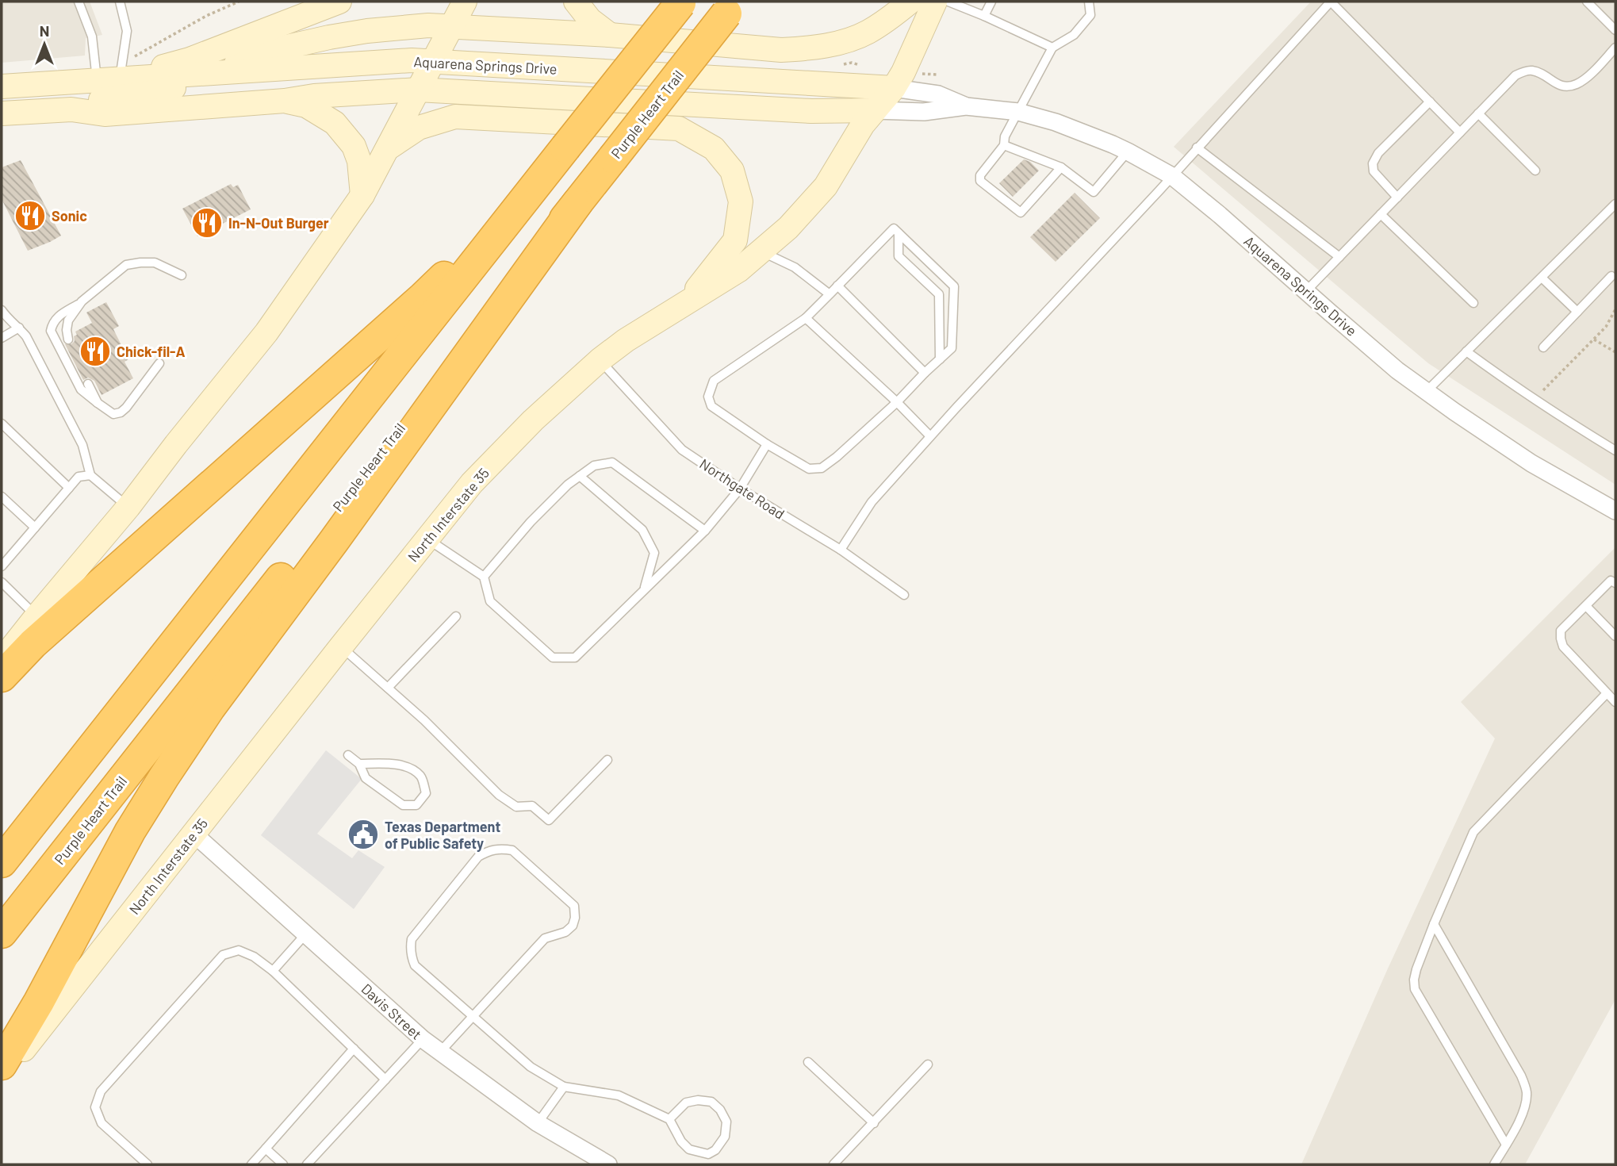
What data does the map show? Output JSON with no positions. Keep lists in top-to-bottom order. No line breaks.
{"streets":{"highway":["Purple Heart Trail"],"main road":["Aquarena Springs Drive","North Interstate 35"],"street":["Davis Street"],"lane":["Northgate Road"]},"crossings":[["Aquarena Springs Drive","North Interstate 35"],["Northgate Road","North Interstate 35"],["North Interstate 35","Davis Street"]],"places":{"restaurant":["Sonic","In-N-Out Burger","Chick-fil-A"],"public building":["Texas Department of Public Safety"]},"north":"top"}
